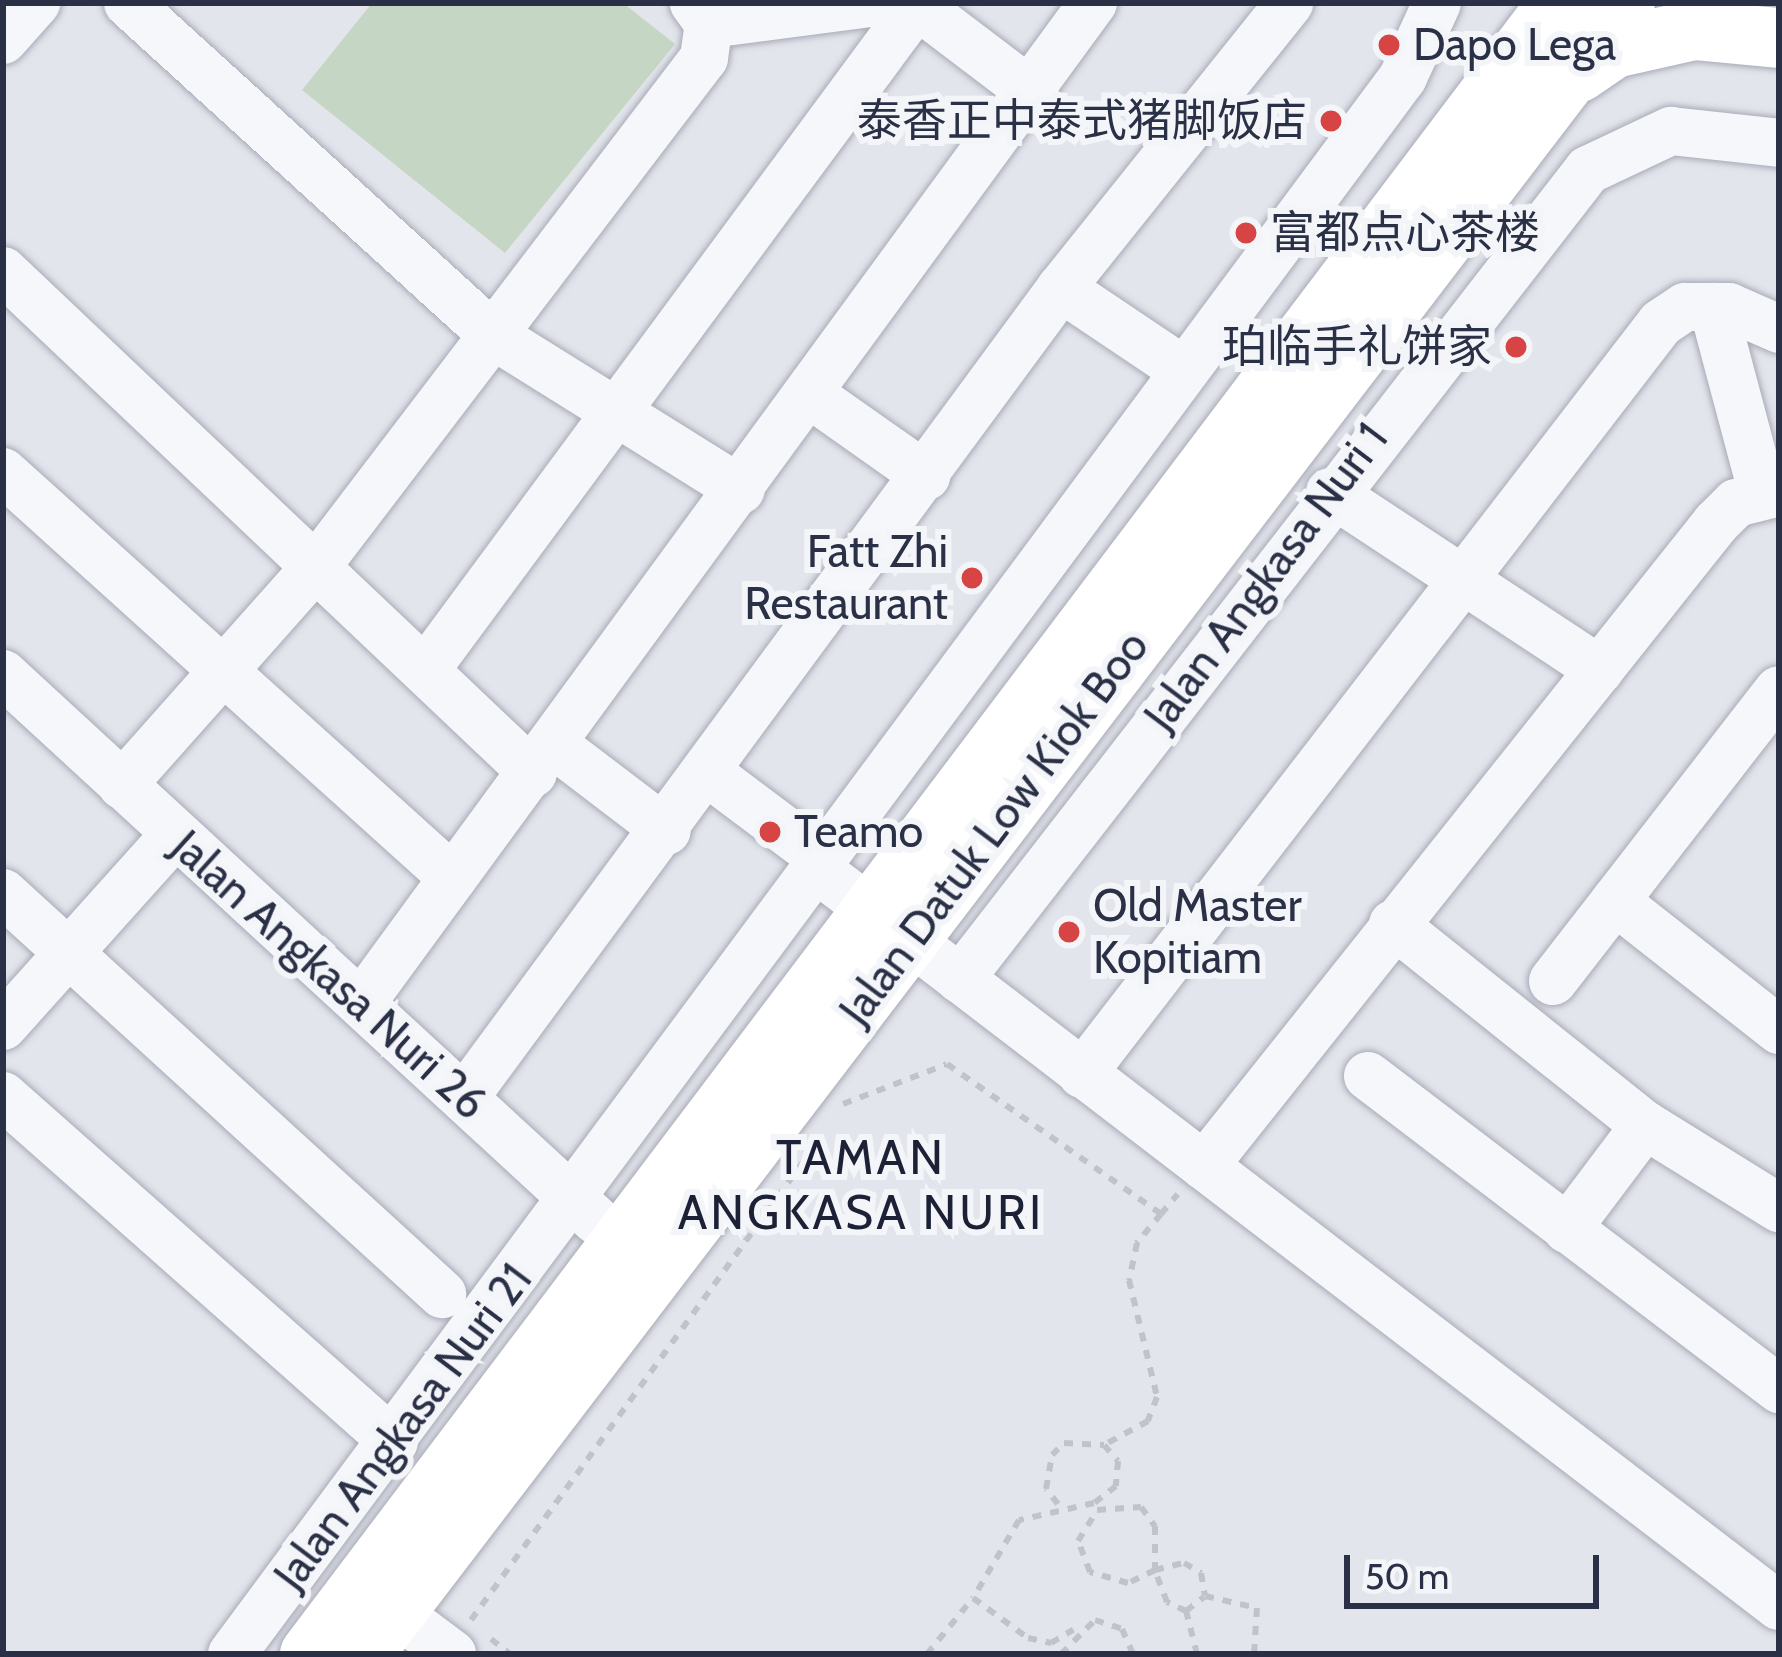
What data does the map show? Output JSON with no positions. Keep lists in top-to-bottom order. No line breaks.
{"streets":{"main road":["Jalan Datuk Low Kiok Boo"],"street":["Jalan Angkasa Nuri 1","Jalan Angkasa Nuri 26","Jalan Angkasa Nuri 21"]},"crossings":[["Jalan Datuk Low Kiok Boo","Jalan Angkasa Nuri 26"],["Jalan Angkasa Nuri 26","Jalan Angkasa Nuri 21"]],"districts":["TAMAN ANGKASA NURI"],"places":["Dapo Lega","泰香正中泰式猪脚饭店","富都点心茶楼","珀临手礼饼家","Fatt Zhi Restaurant","Teamo","Old Master Kopitiam"],"scale_bar":"50 m"}
